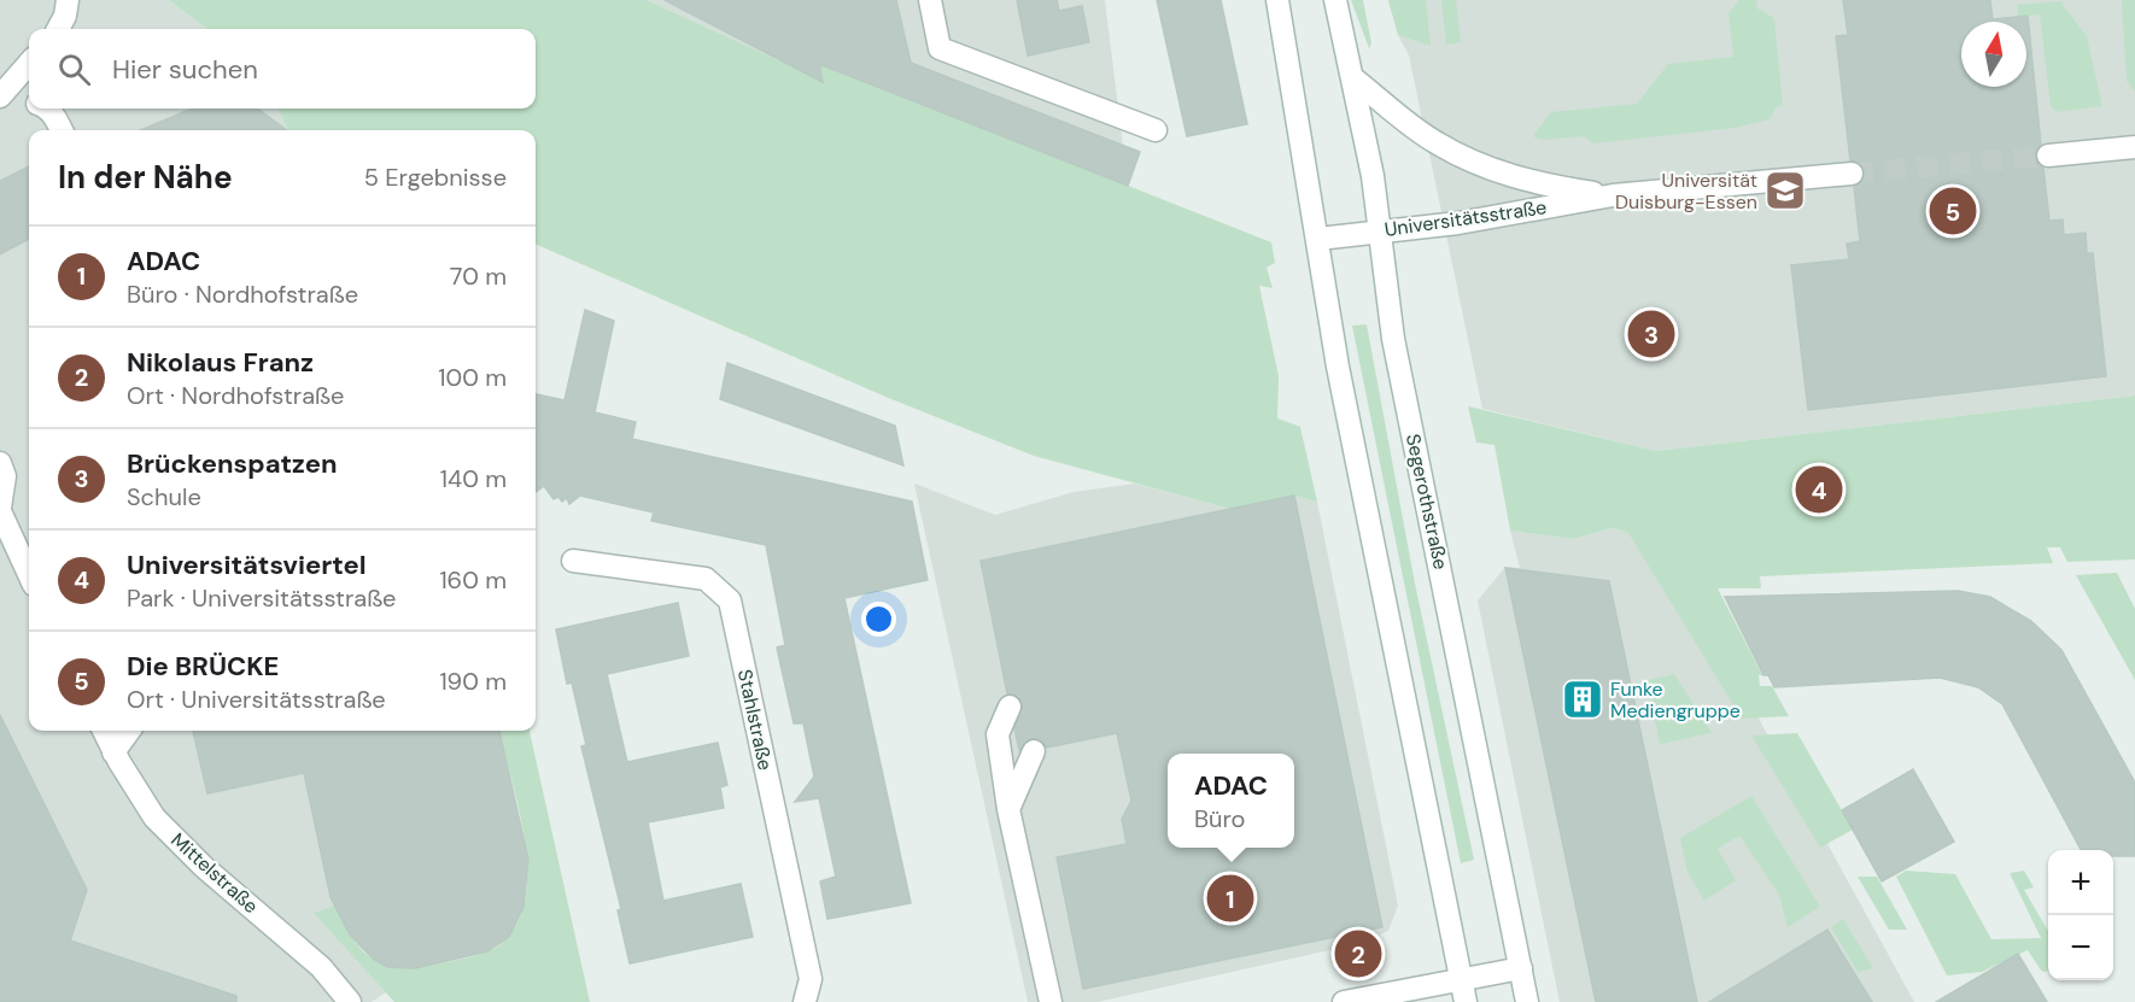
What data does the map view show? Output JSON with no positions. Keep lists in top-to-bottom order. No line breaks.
{"streets":{"street":["Universitätsstraße","Segerothstraße","Stahlstraße","Mittelstraße"]},"crossings":[["Universitätsstraße","Segerothstraße"]],"places":{"school or university":["Universität Duisburg-Essen"],"building":["Funke Mediengruppe"]},"north":"top","page":{"search":"Hier suchen","heading":["In der Nähe","5 Ergebnisse"],"pins":["5","3","4","1","2"],"list":[{"mark":"1","name":"ADAC","note":"Büro · Nordhofstraße","value":"70 m"},{"mark":"2","name":"Nikolaus Franz","note":"Ort · Nordhofstraße","value":"100 m"},{"mark":"3","name":"Brückenspatzen","note":"Schule","value":"140 m"},{"mark":"4","name":"Universitätsviertel","note":"Park · Universitätsstraße","value":"160 m"},{"mark":"5","name":"Die BRÜCKE","note":"Ort · Universitätsstraße","value":"190 m"}],"popup":["ADAC","Büro"],"map_buttons":["+","−"]}}
